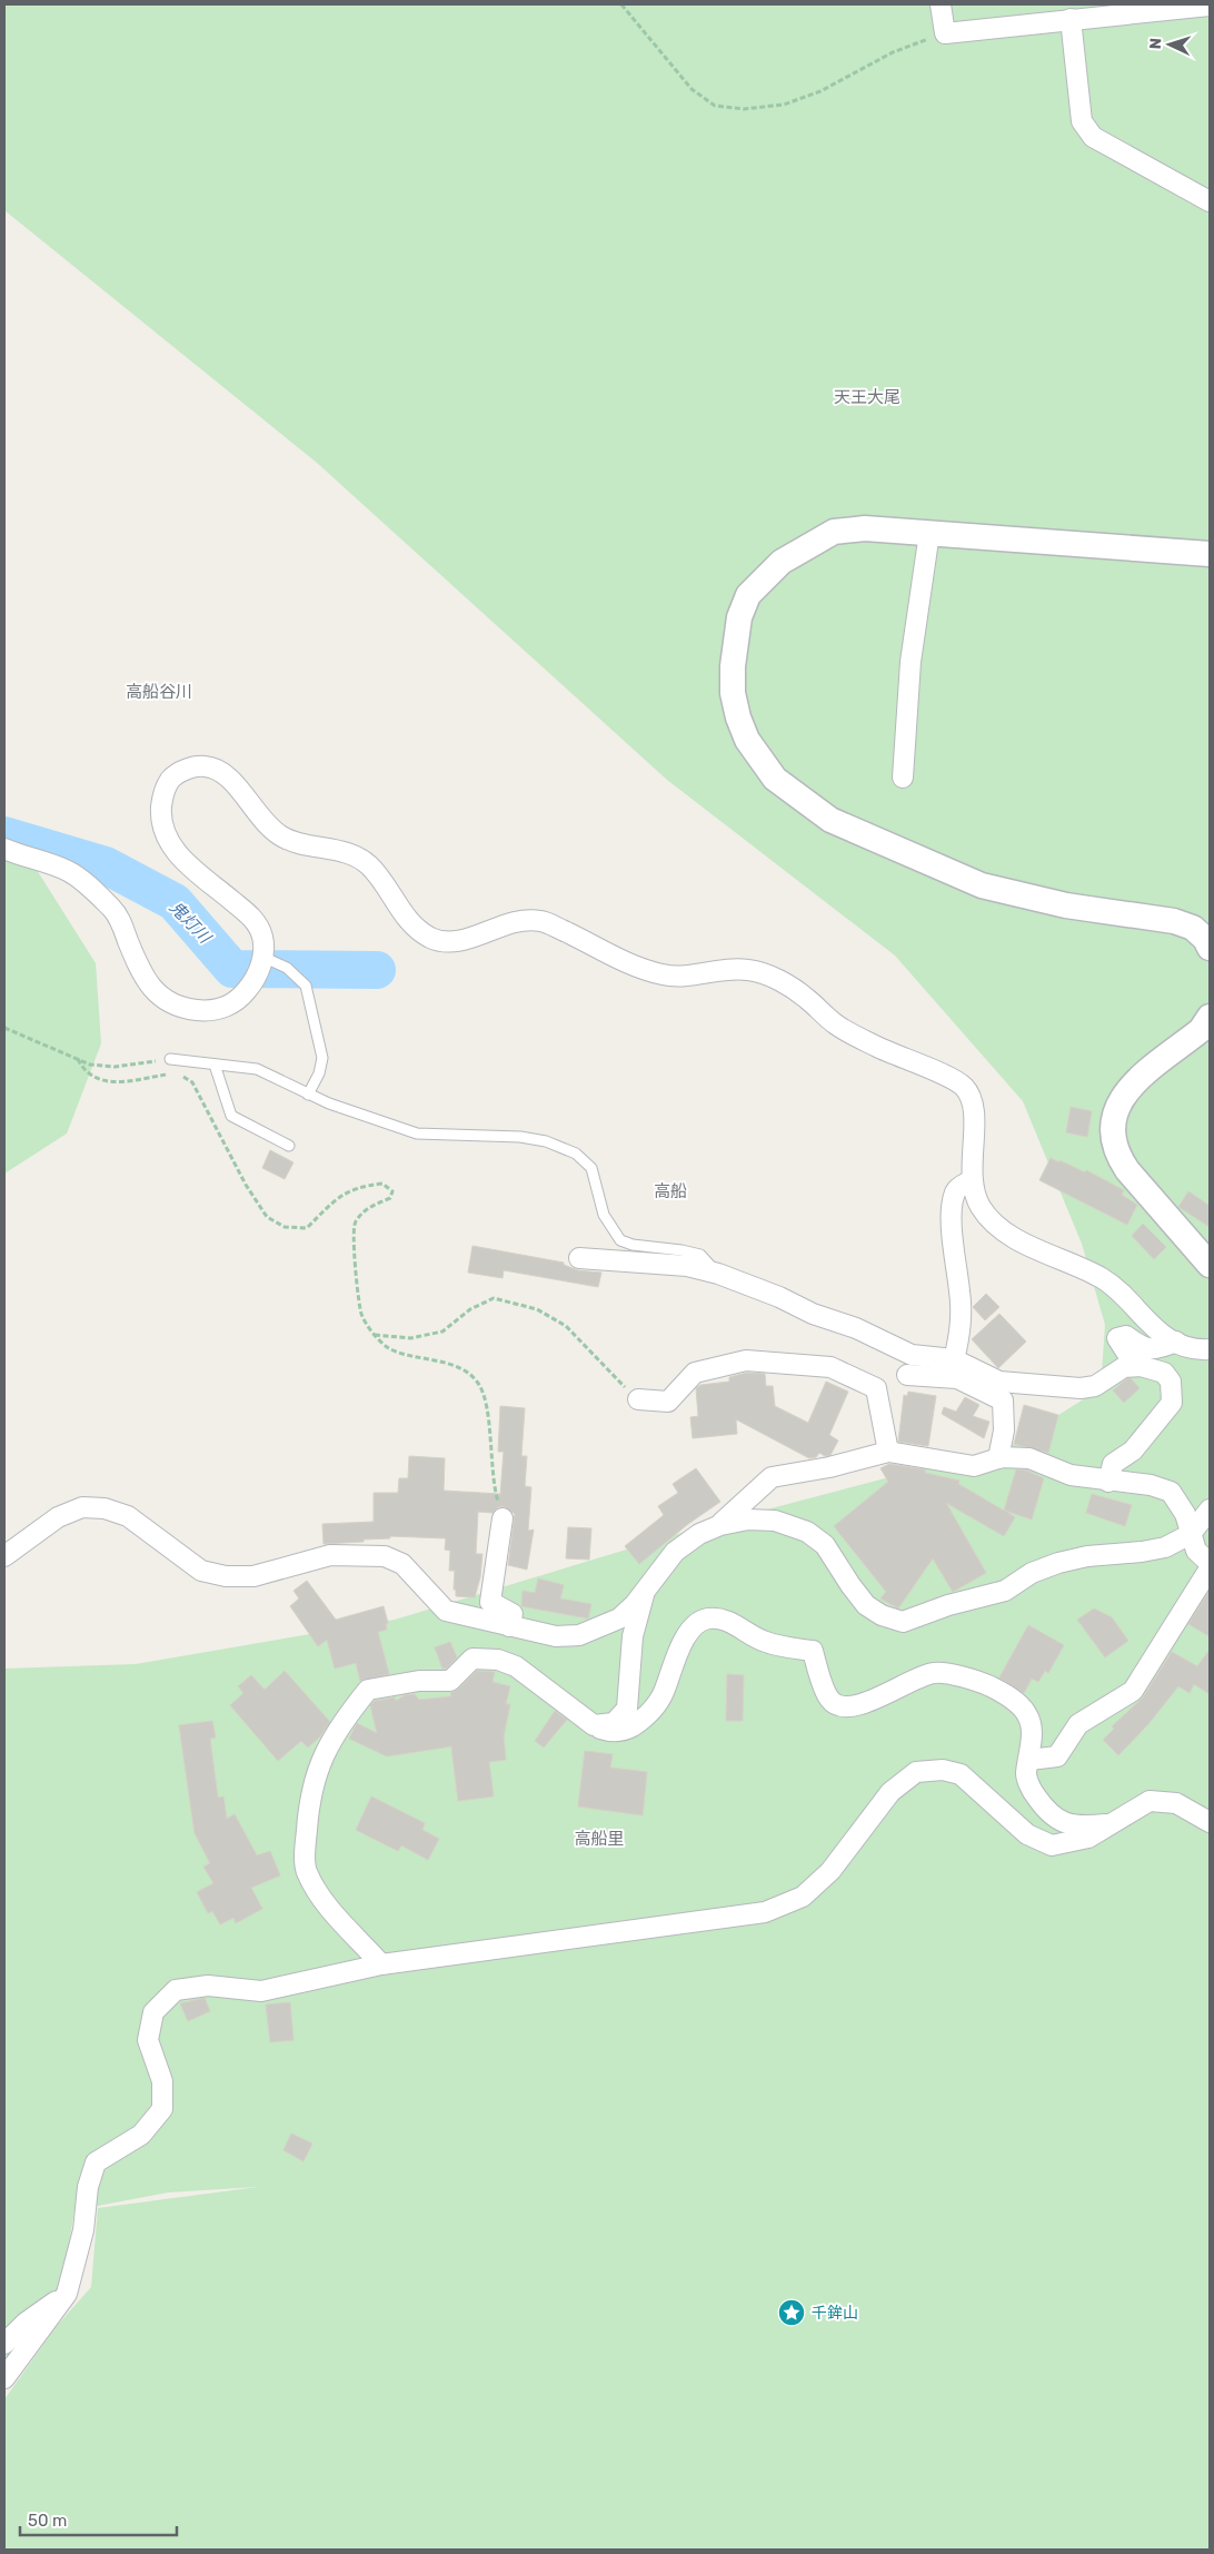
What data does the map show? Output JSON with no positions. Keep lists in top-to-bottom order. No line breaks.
{"districts":["天王大尾","高船谷川","高船","高船里"],"water":["鬼灯川"],"places":{"place":["千鉾山"]},"scale_bar":"50 m","north":"left"}
